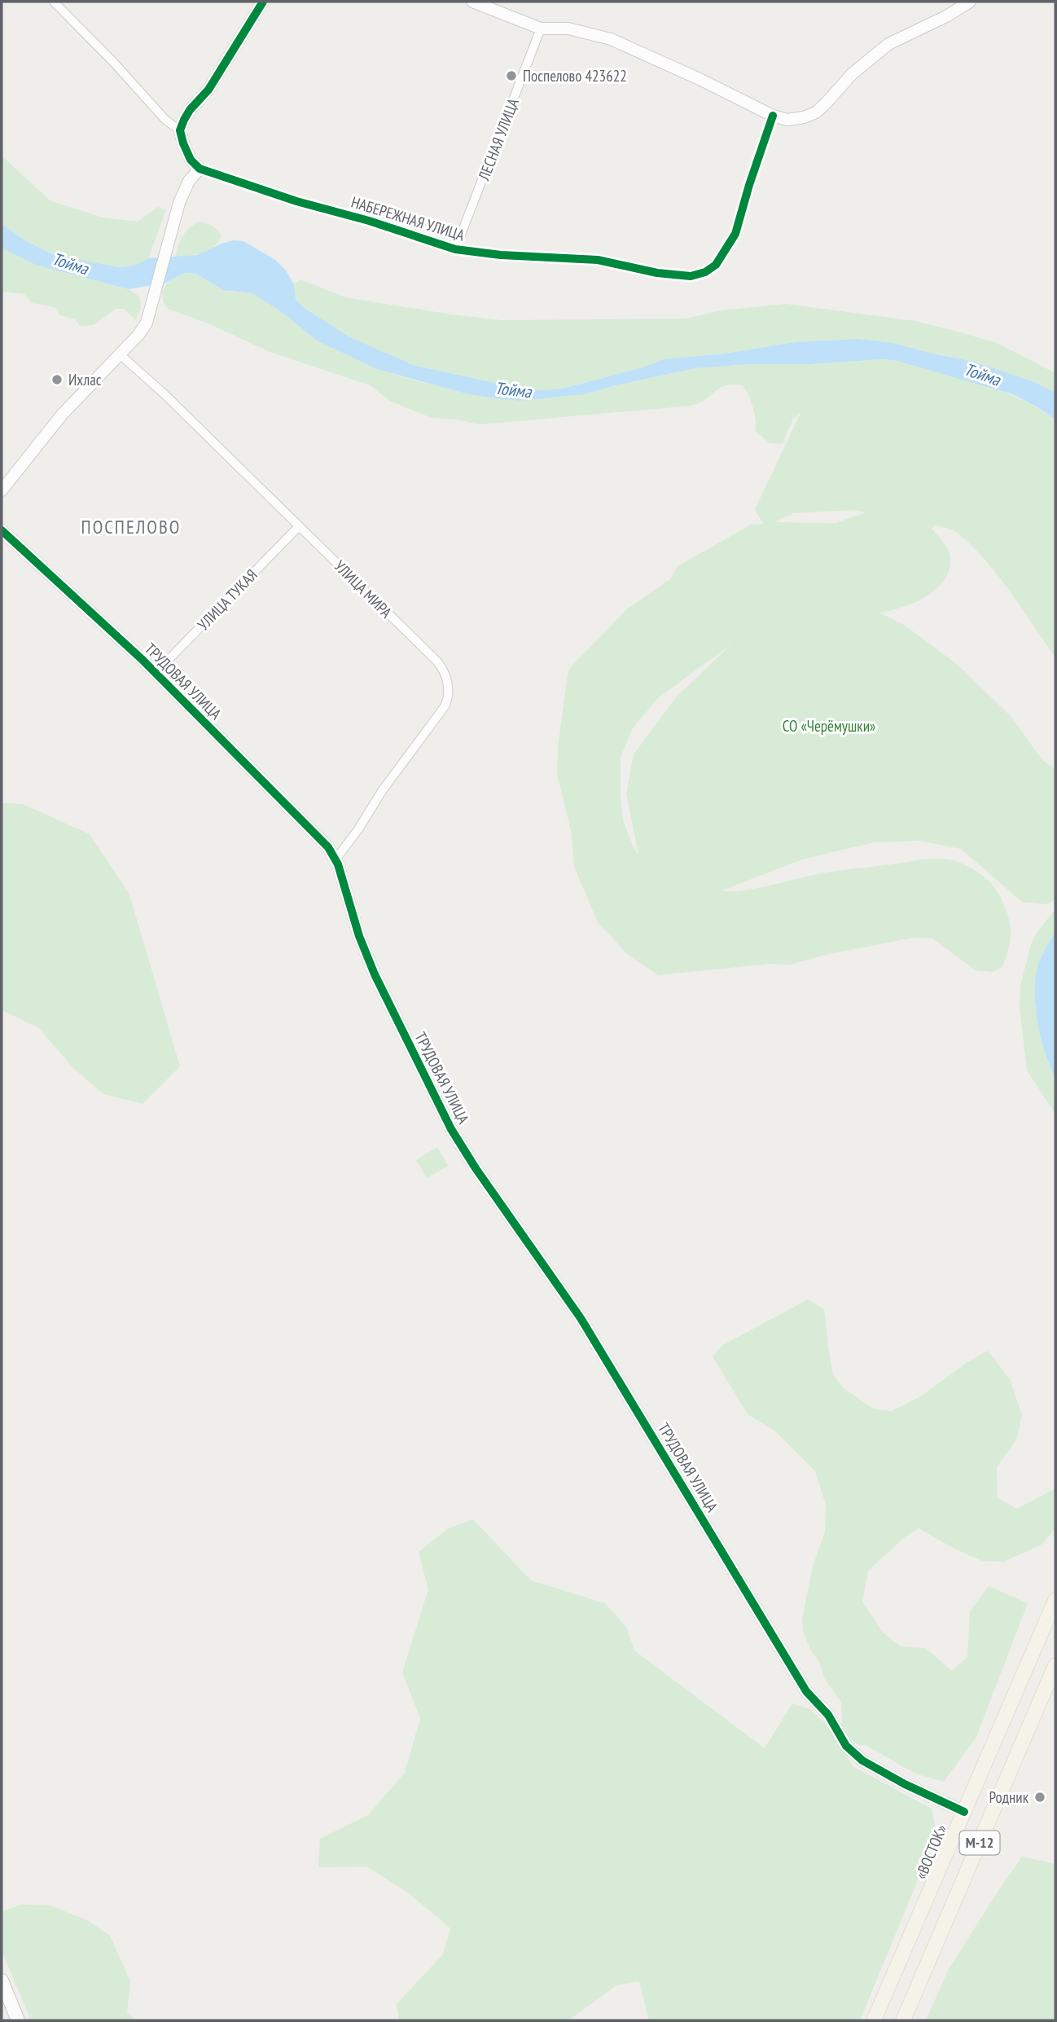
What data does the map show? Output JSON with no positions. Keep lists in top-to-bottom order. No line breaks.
{"streets":{"main road":["М-12","«ВОСТОК»"],"street":["ЛЕСНАЯ УЛИЦА","НАБЕРЕЖНАЯ УЛИЦА","УЛИЦА МИРА","УЛИЦА ТУКАЯ","ТРУДОВАЯ УЛИЦА"]},"crossings":[["ЛЕСНАЯ УЛИЦА","НАБЕРЕЖНАЯ УЛИЦА"],["УЛИЦА МИРА","УЛИЦА ТУКАЯ"],["УЛИЦА МИРА","ТРУДОВАЯ УЛИЦА"],["УЛИЦА ТУКАЯ","ТРУДОВАЯ УЛИЦА"],["ТРУДОВАЯ УЛИЦА","«ВОСТОК»"]],"districts":["ПОСПЕЛОВО"],"water":["Тойма"],"parks":["СО «Черёмушки»"],"places":["Поспелово 423622","Ихлас","Родник"]}
